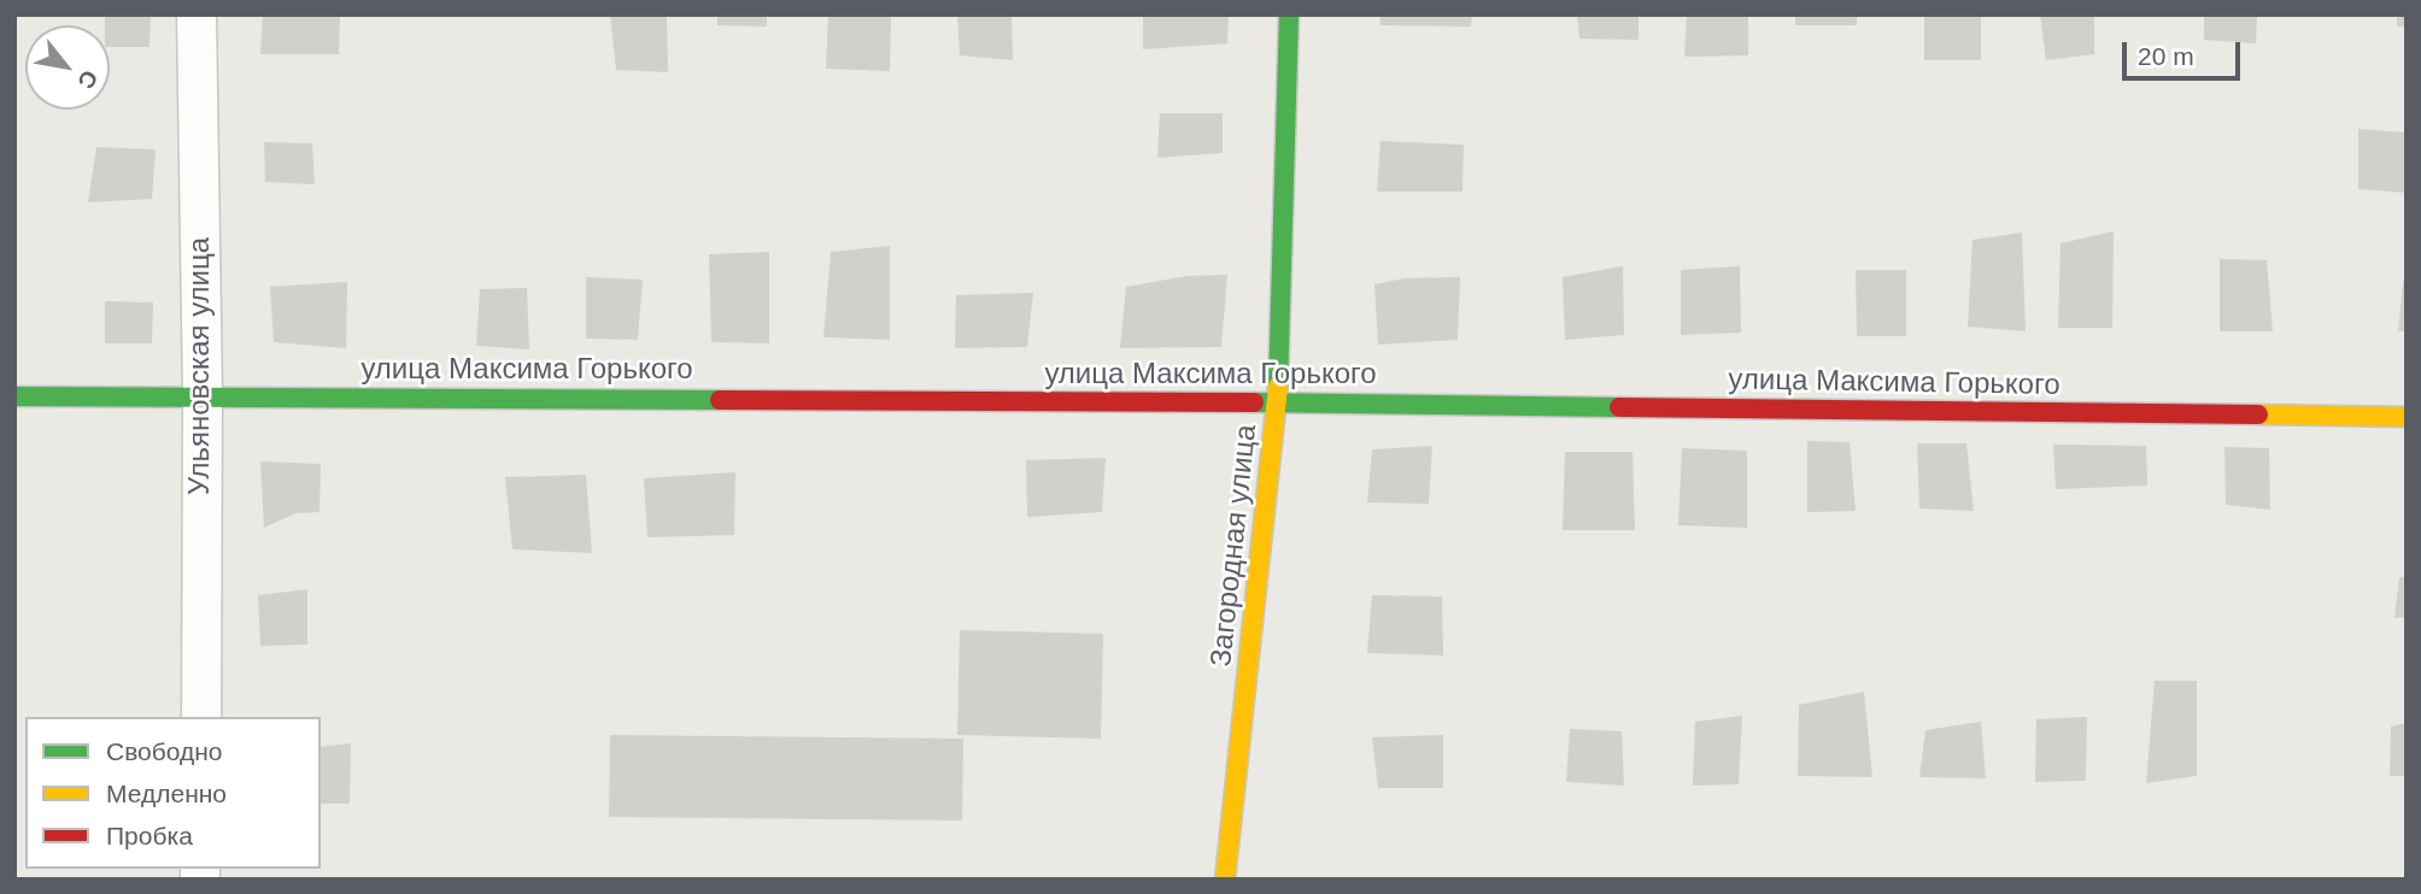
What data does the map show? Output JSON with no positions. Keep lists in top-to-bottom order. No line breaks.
{"streets":{"street":["Ульяновская улица","улица Максима Горького","Загородная улица"]},"crossings":[["Ульяновская улица","улица Максима Горького"],["улица Максима Горького","Загородная улица"]],"legend":["Свободно","Медленно","Пробка"],"scale_bar":"20 m","north":"bottom right"}
